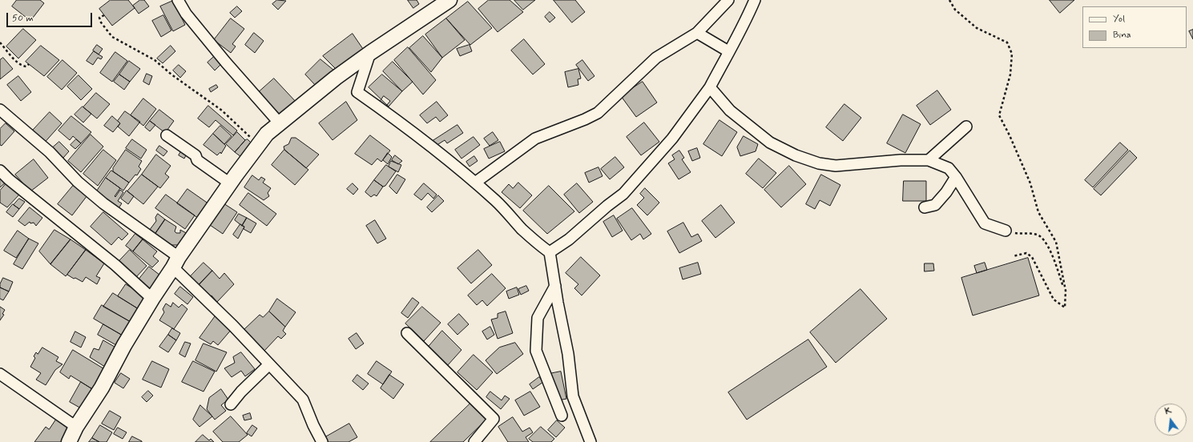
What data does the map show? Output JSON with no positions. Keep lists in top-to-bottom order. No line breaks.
{"legend":["Yol","Bina"],"scale_bar":"50 m","north":"top"}
